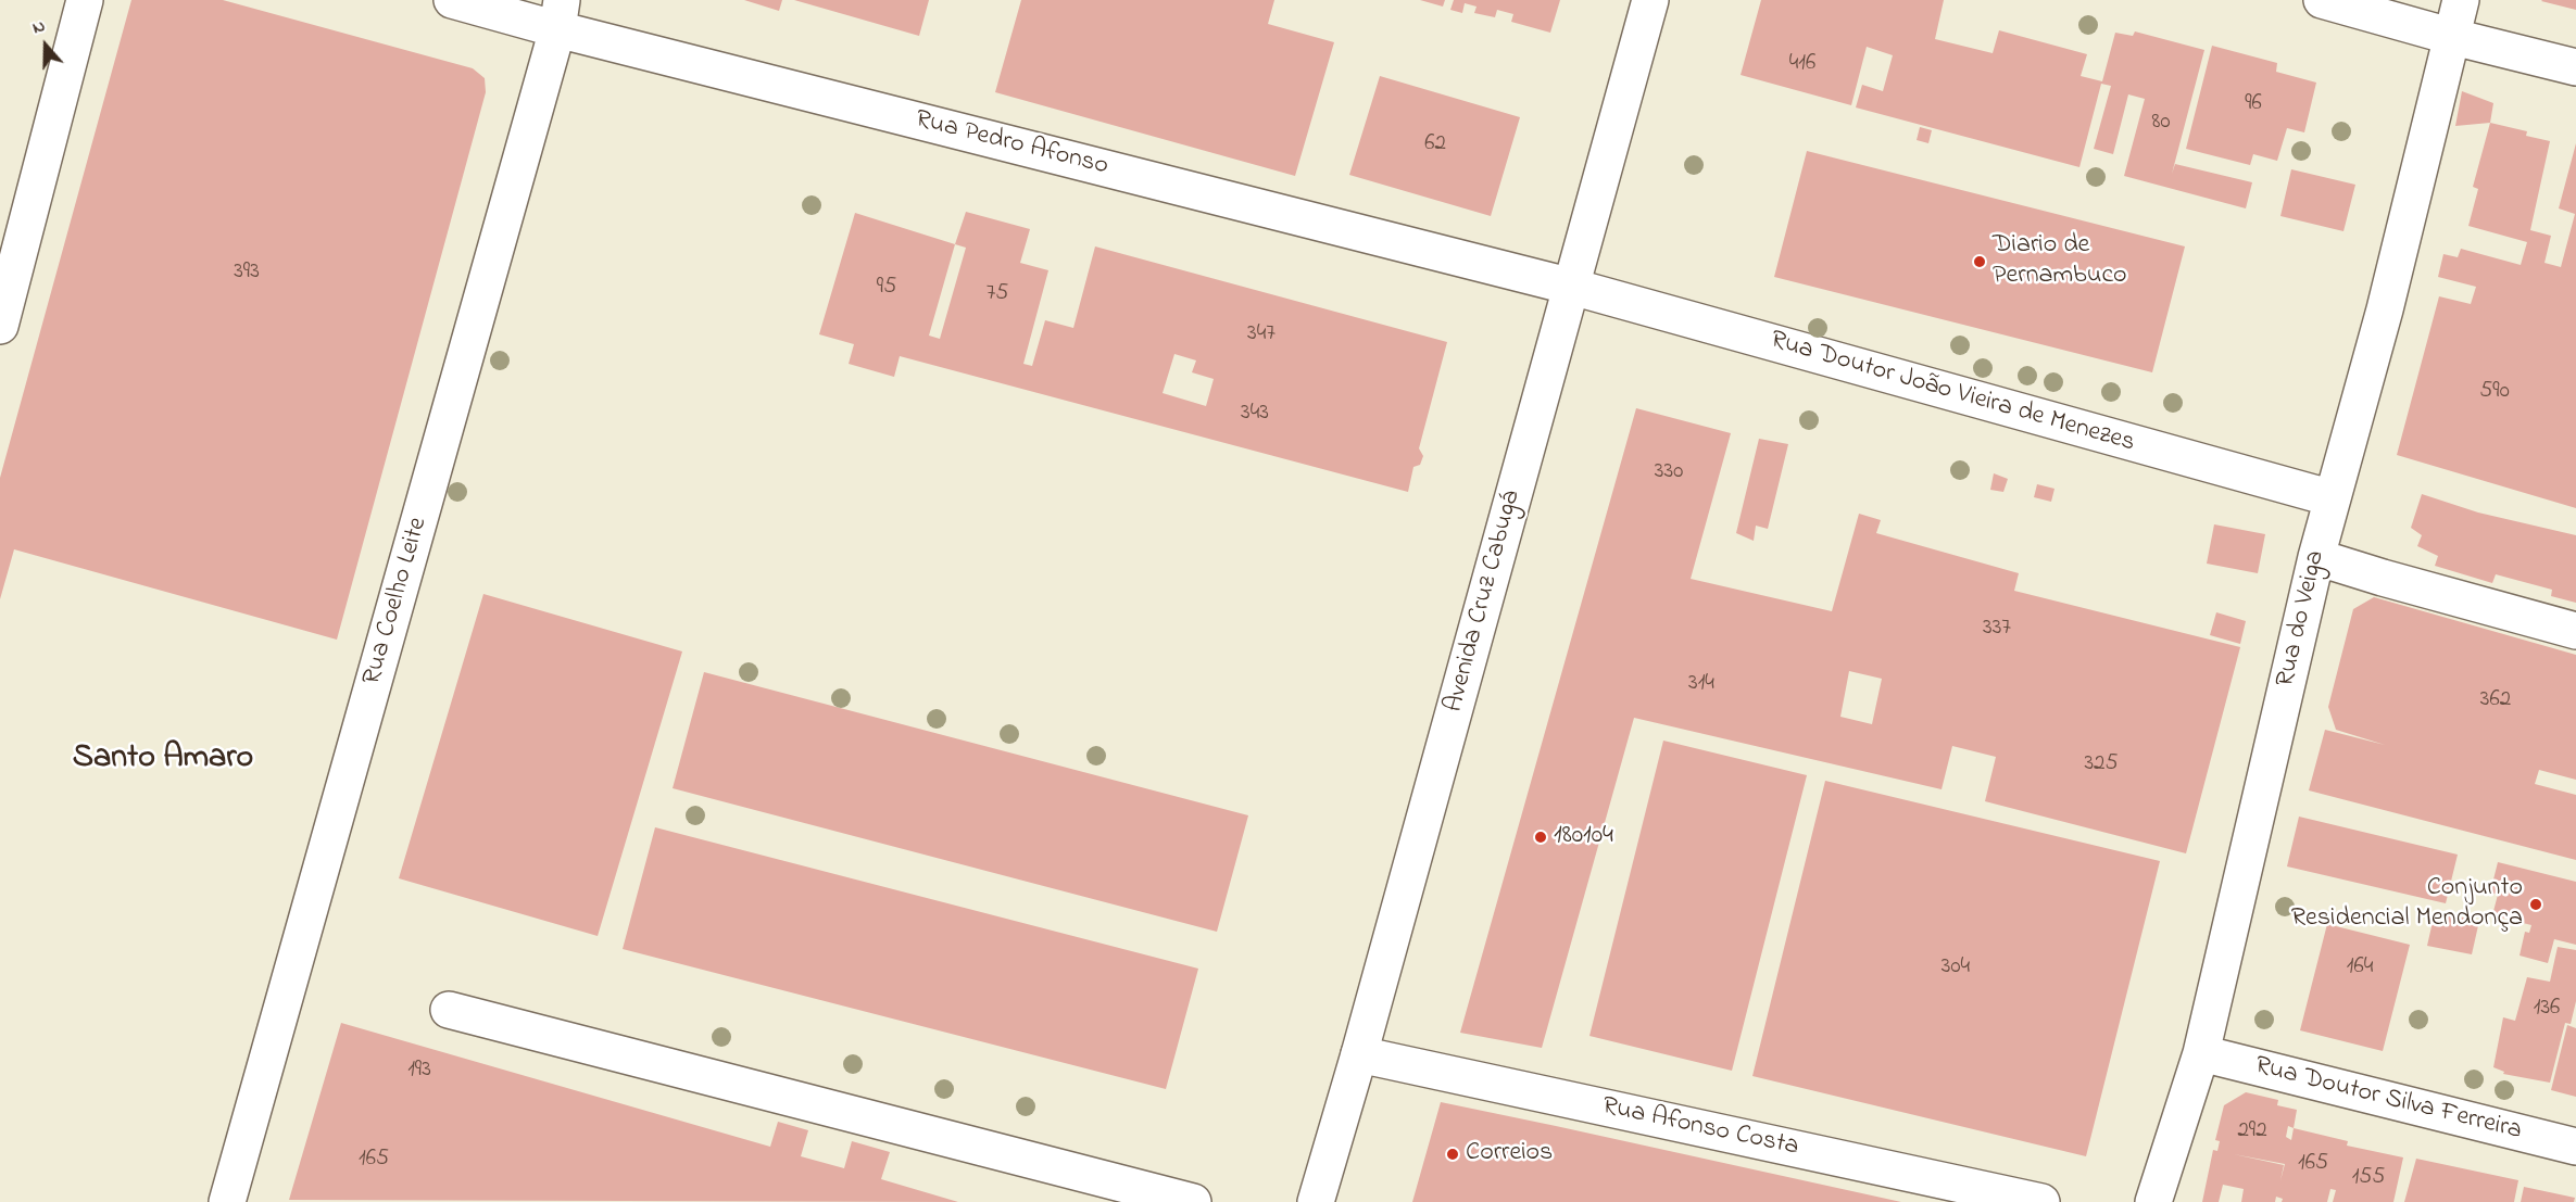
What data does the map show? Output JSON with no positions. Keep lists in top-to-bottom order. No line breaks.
{"streets":{"street":["Rua Pedro Afonso","Rua Doutor João Vieira de Menezes","Rua Coelho Leite","Avenida Cruz Cabugá","Rua do Veiga","Rua Doutor Silva Ferreira","Rua Afonso Costa"]},"crossings":[["Rua Pedro Afonso","Rua Doutor João Vieira de Menezes"],["Rua Pedro Afonso","Rua Coelho Leite"],["Rua Pedro Afonso","Avenida Cruz Cabugá"],["Rua Doutor João Vieira de Menezes","Avenida Cruz Cabugá"],["Rua Doutor João Vieira de Menezes","Rua do Veiga"],["Avenida Cruz Cabugá","Rua Afonso Costa"],["Rua do Veiga","Rua Doutor Silva Ferreira"]],"districts":["Santo Amaro"],"places":["Diario de Pernambuco","180104","Conjunto Residencial Mendonça","Correios"],"house_numbers":["416","96","80","62","393","95","75","347","590","343","330","337","314","362","325","304","164","136","193","292","165","165","155"],"north":"top"}
